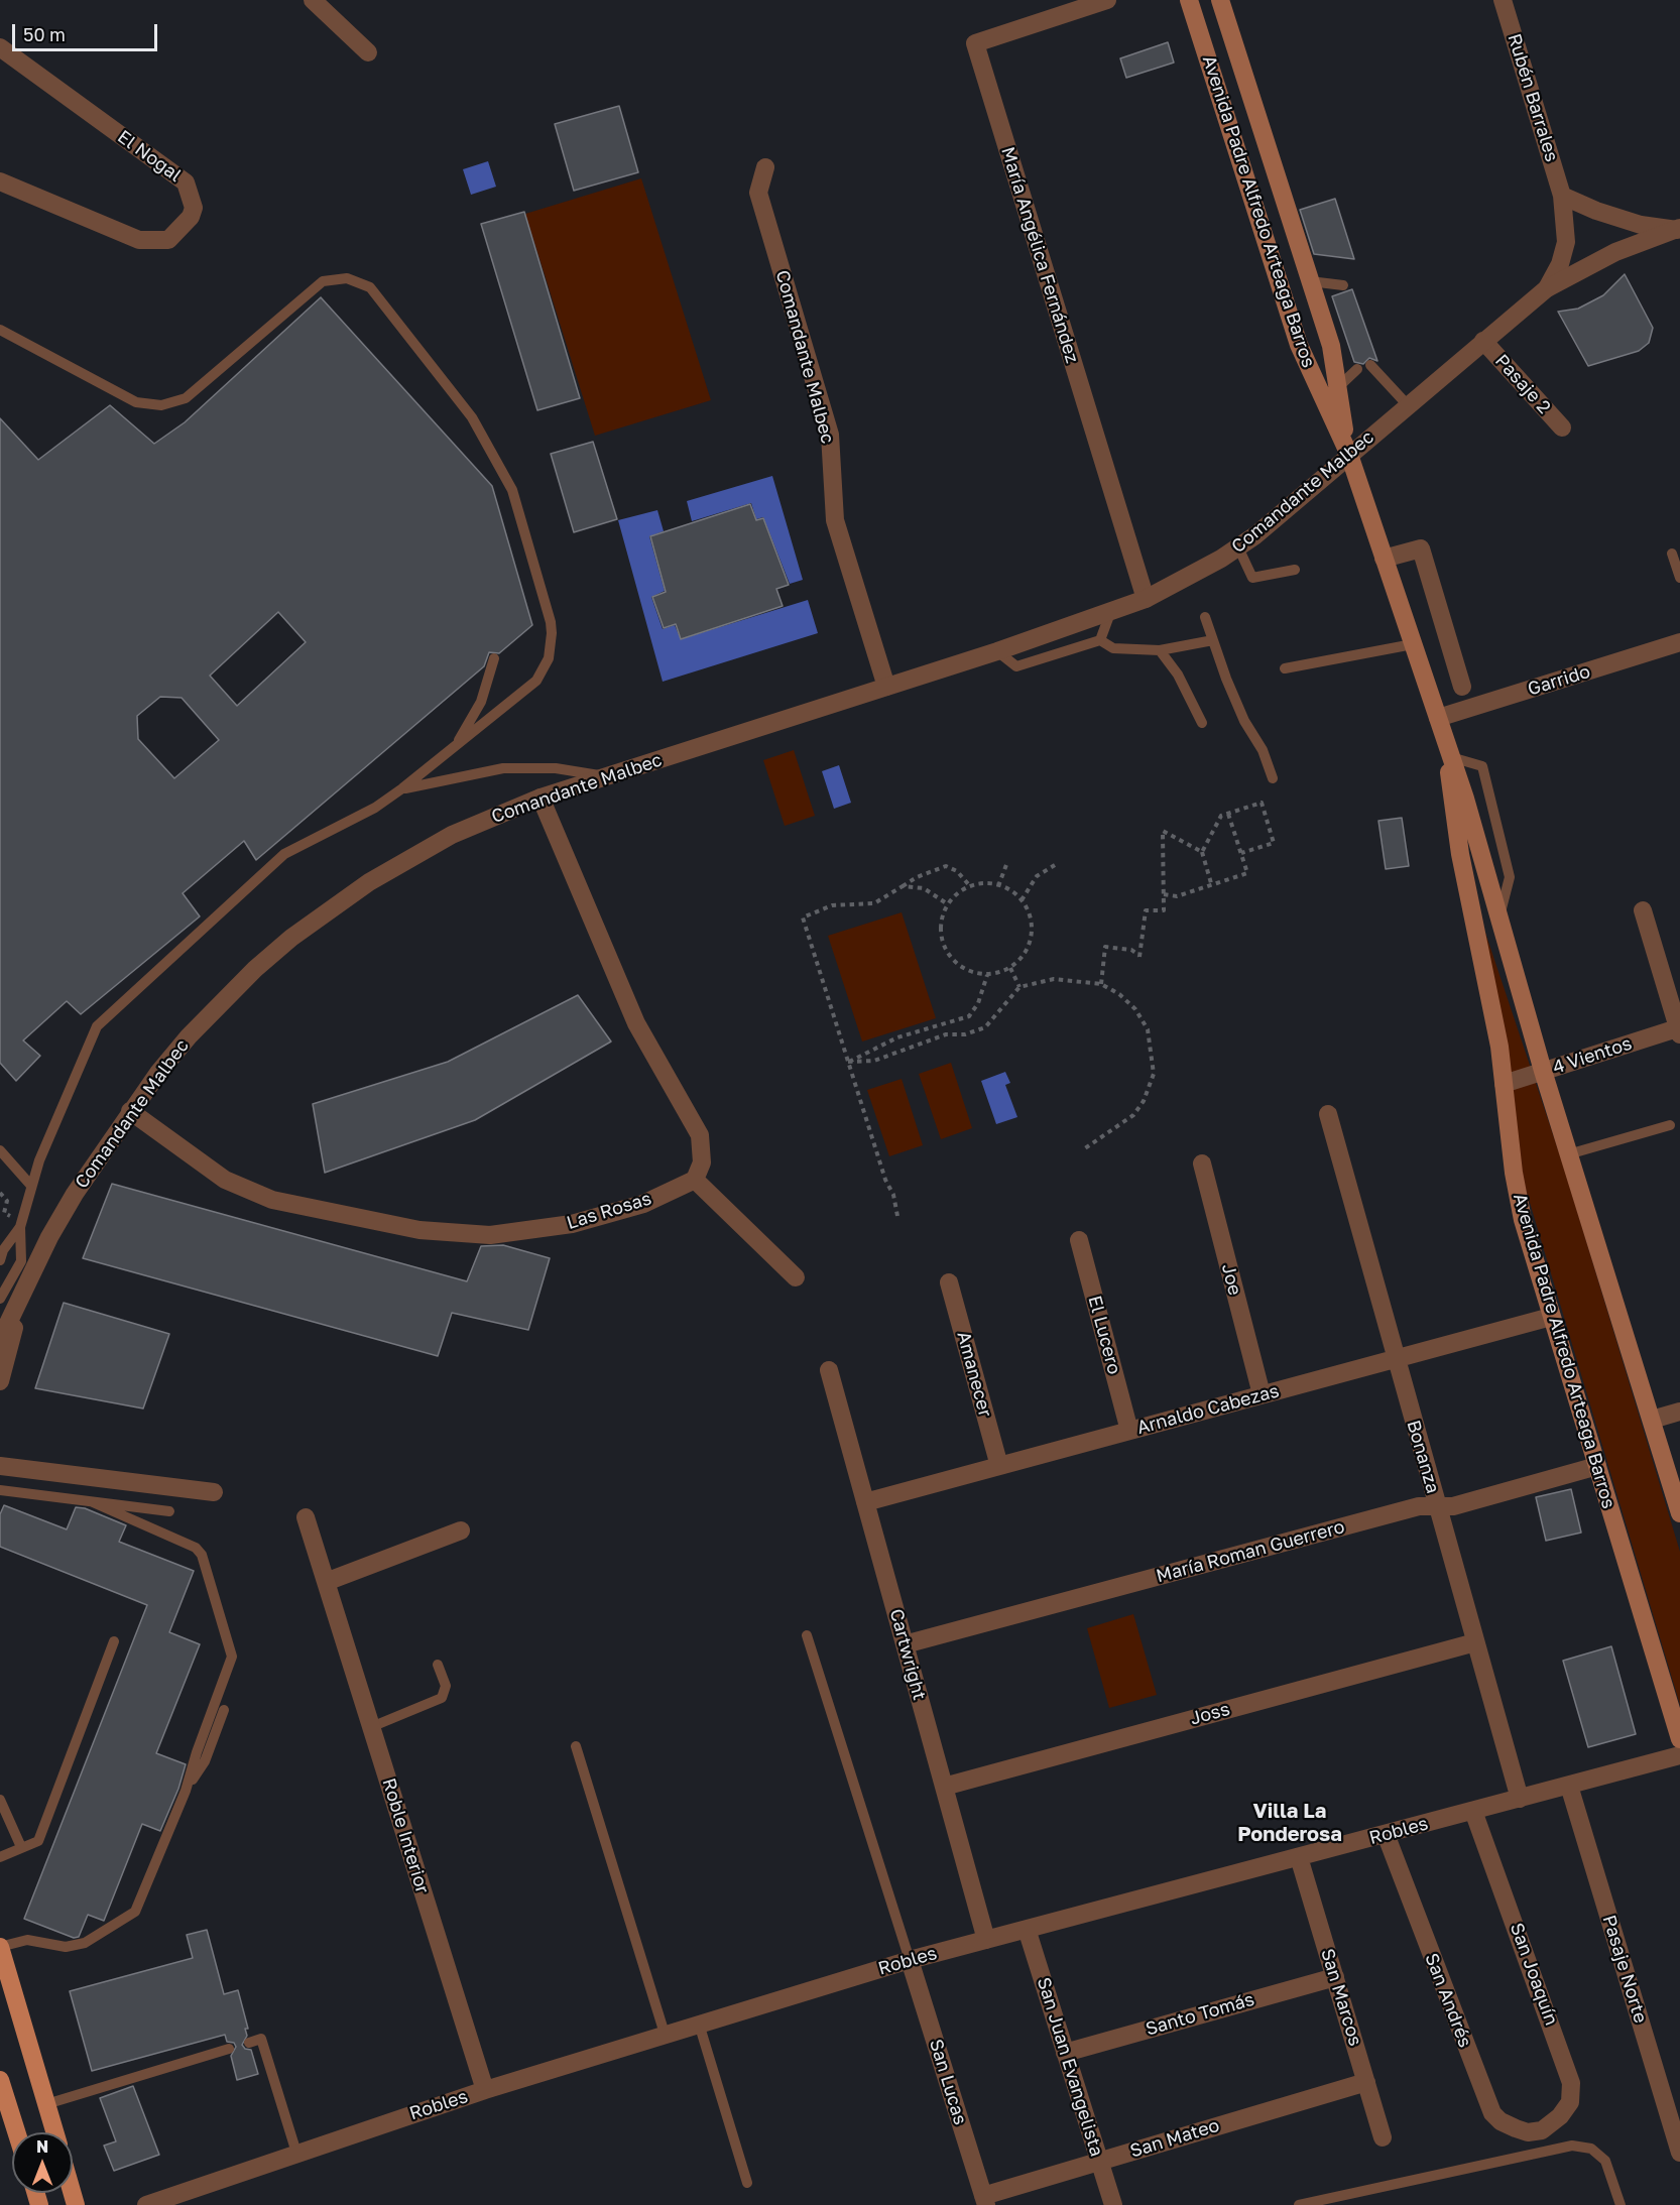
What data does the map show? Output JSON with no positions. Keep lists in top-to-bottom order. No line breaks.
{"streets":{"main road":["Avenida Padre Alfredo Arteaga Barros"],"street":["Rubén Barrales","El Nogal","María Angélica Fernández","Comandante Malbec","Pasaje 2","Garrido","4 Vientos","Las Rosas","Joe","El Lucero","Amanecer","Arnaldo Cabezas","Bonanza","María Roman Guerrero","Cartwright","Joss","Robles","Roble Interior","Pasaje Norte","San Joaquín","San Marcos","San Andrés","Santo Tomás","San Juan Evangelista","San Lucas","San Mateo"]},"crossings":[["Rubén Barrales","Comandante Malbec"],["Avenida Padre Alfredo Arteaga Barros","Comandante Malbec"],["Avenida Padre Alfredo Arteaga Barros","Garrido"],["Avenida Padre Alfredo Arteaga Barros","4 Vientos"],["Avenida Padre Alfredo Arteaga Barros","Arnaldo Cabezas"],["Avenida Padre Alfredo Arteaga Barros","María Roman Guerrero"],["María Angélica Fernández","Comandante Malbec"],["Comandante Malbec","Pasaje 2"],["Comandante Malbec","Las Rosas"],["Joe","Arnaldo Cabezas"],["El Lucero","Arnaldo Cabezas"],["Amanecer","Arnaldo Cabezas"],["Arnaldo Cabezas","Bonanza"],["Arnaldo Cabezas","Cartwright"],["Bonanza","María Roman Guerrero"],["Bonanza","Joss"],["Bonanza","Robles"],["María Roman Guerrero","Cartwright"],["Cartwright","Joss"],["Cartwright","Robles"],["Robles","Roble Interior"],["Robles","Pasaje Norte"],["Robles","San Joaquín"],["Robles","San Marcos"],["Robles","San Andrés"],["Robles","San Juan Evangelista"],["Robles","San Lucas"],["San Joaquín","San Andrés"],["San Marcos","Santo Tomás"],["San Marcos","San Mateo"],["Santo Tomás","San Juan Evangelista"],["San Juan Evangelista","San Mateo"],["San Lucas","San Mateo"]],"districts":["Villa La Ponderosa"],"scale_bar":"50 m","north":"top"}
